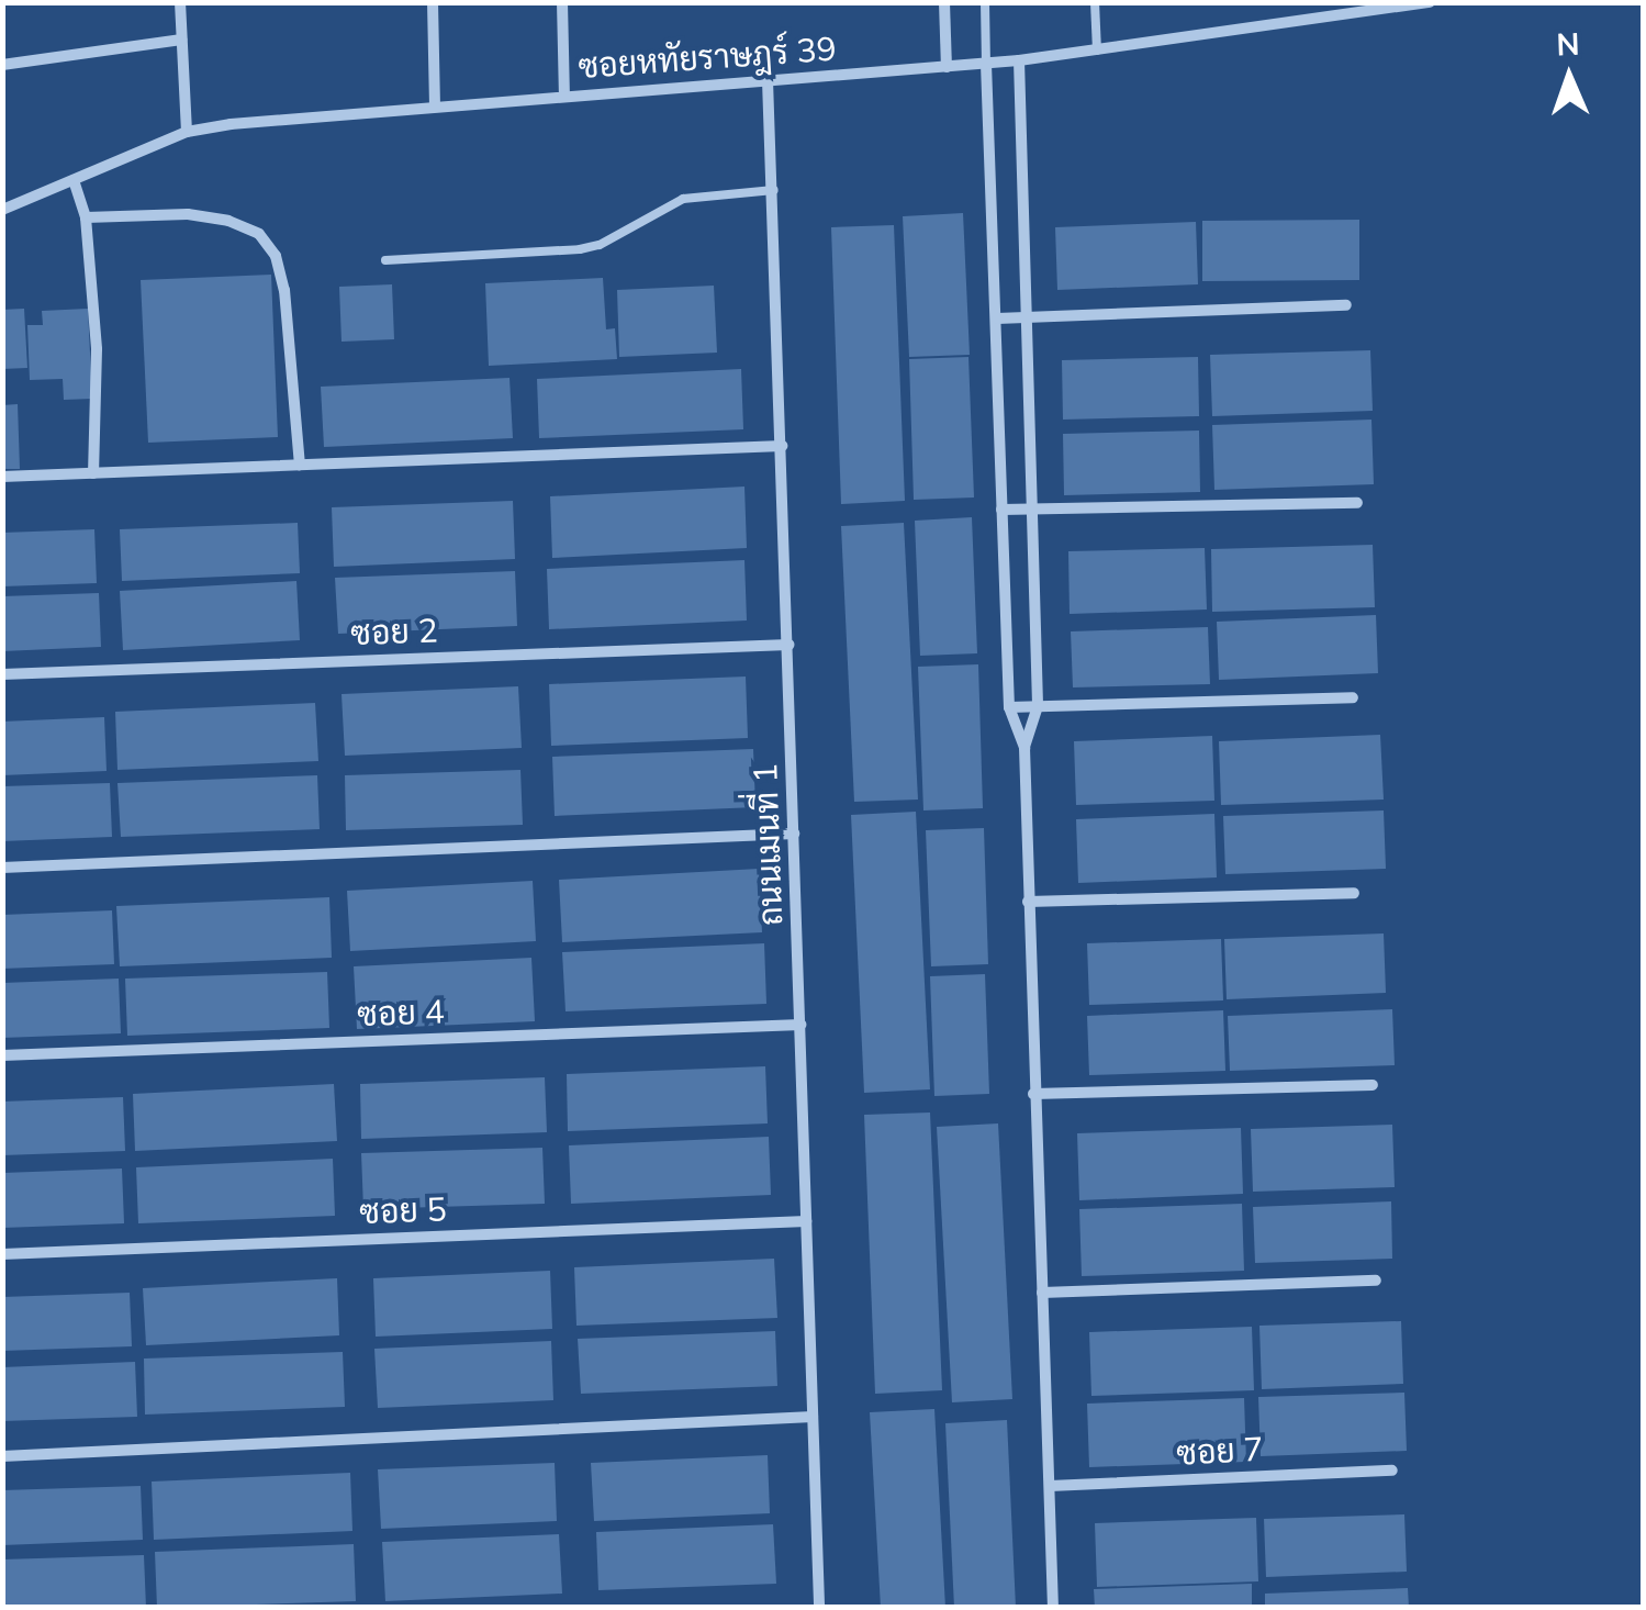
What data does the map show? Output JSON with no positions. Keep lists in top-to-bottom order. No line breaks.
{"streets":{"street":["ซอยหทัยราษฎร์ 39","ซอย 2","ถนนเมนที่ 1","ซอย 4","ซอย 5","ซอย 7"]},"crossings":[["ซอยหทัยราษฎร์ 39","ถนนเมนที่ 1"],["ซอย 2","ถนนเมนที่ 1"],["ถนนเมนที่ 1","ซอย 4"],["ถนนเมนที่ 1","ซอย 5"]],"north":"top"}
